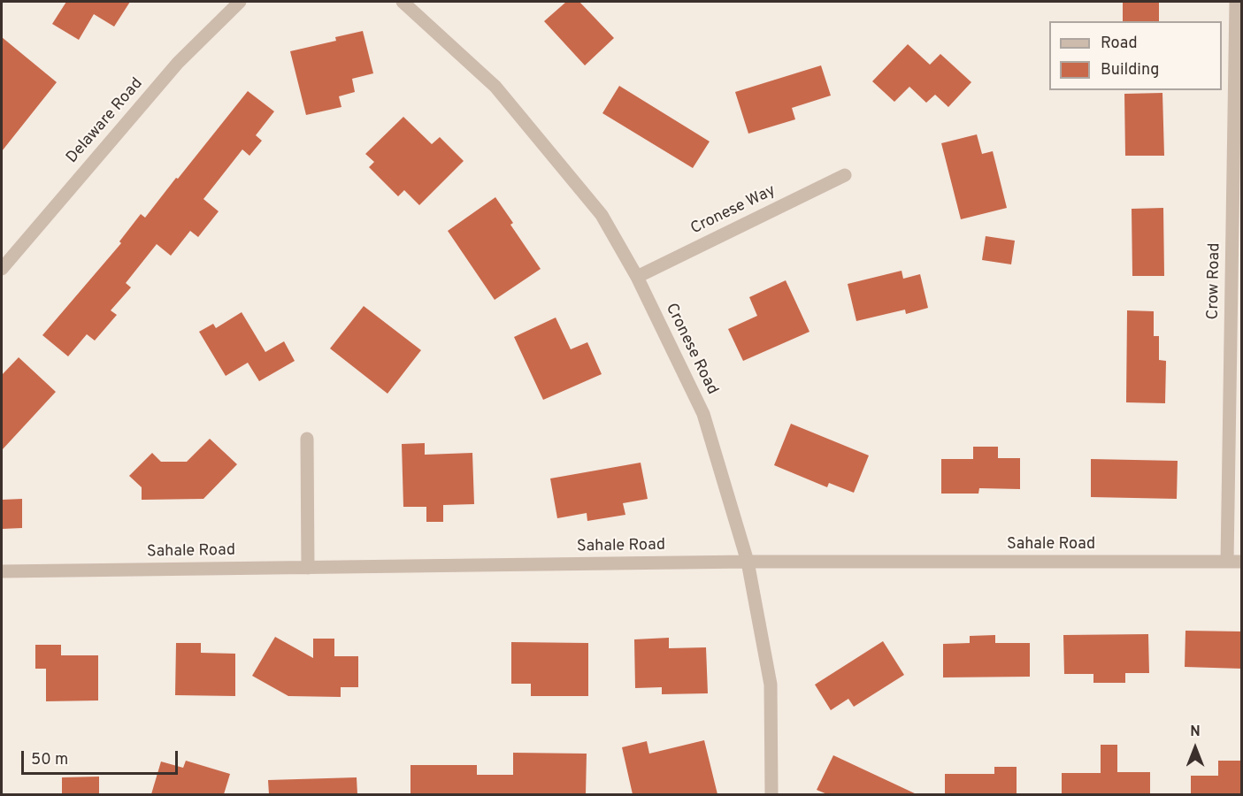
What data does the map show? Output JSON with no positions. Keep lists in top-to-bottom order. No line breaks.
{"streets":{"street":["Delaware Road","Cronese Way","Crow Road","Cronese Road","Sahale Road"]},"crossings":[["Cronese Way","Cronese Road"],["Crow Road","Sahale Road"],["Cronese Road","Sahale Road"]],"legend":["Road","Building"],"scale_bar":"50 m","north":"top"}
